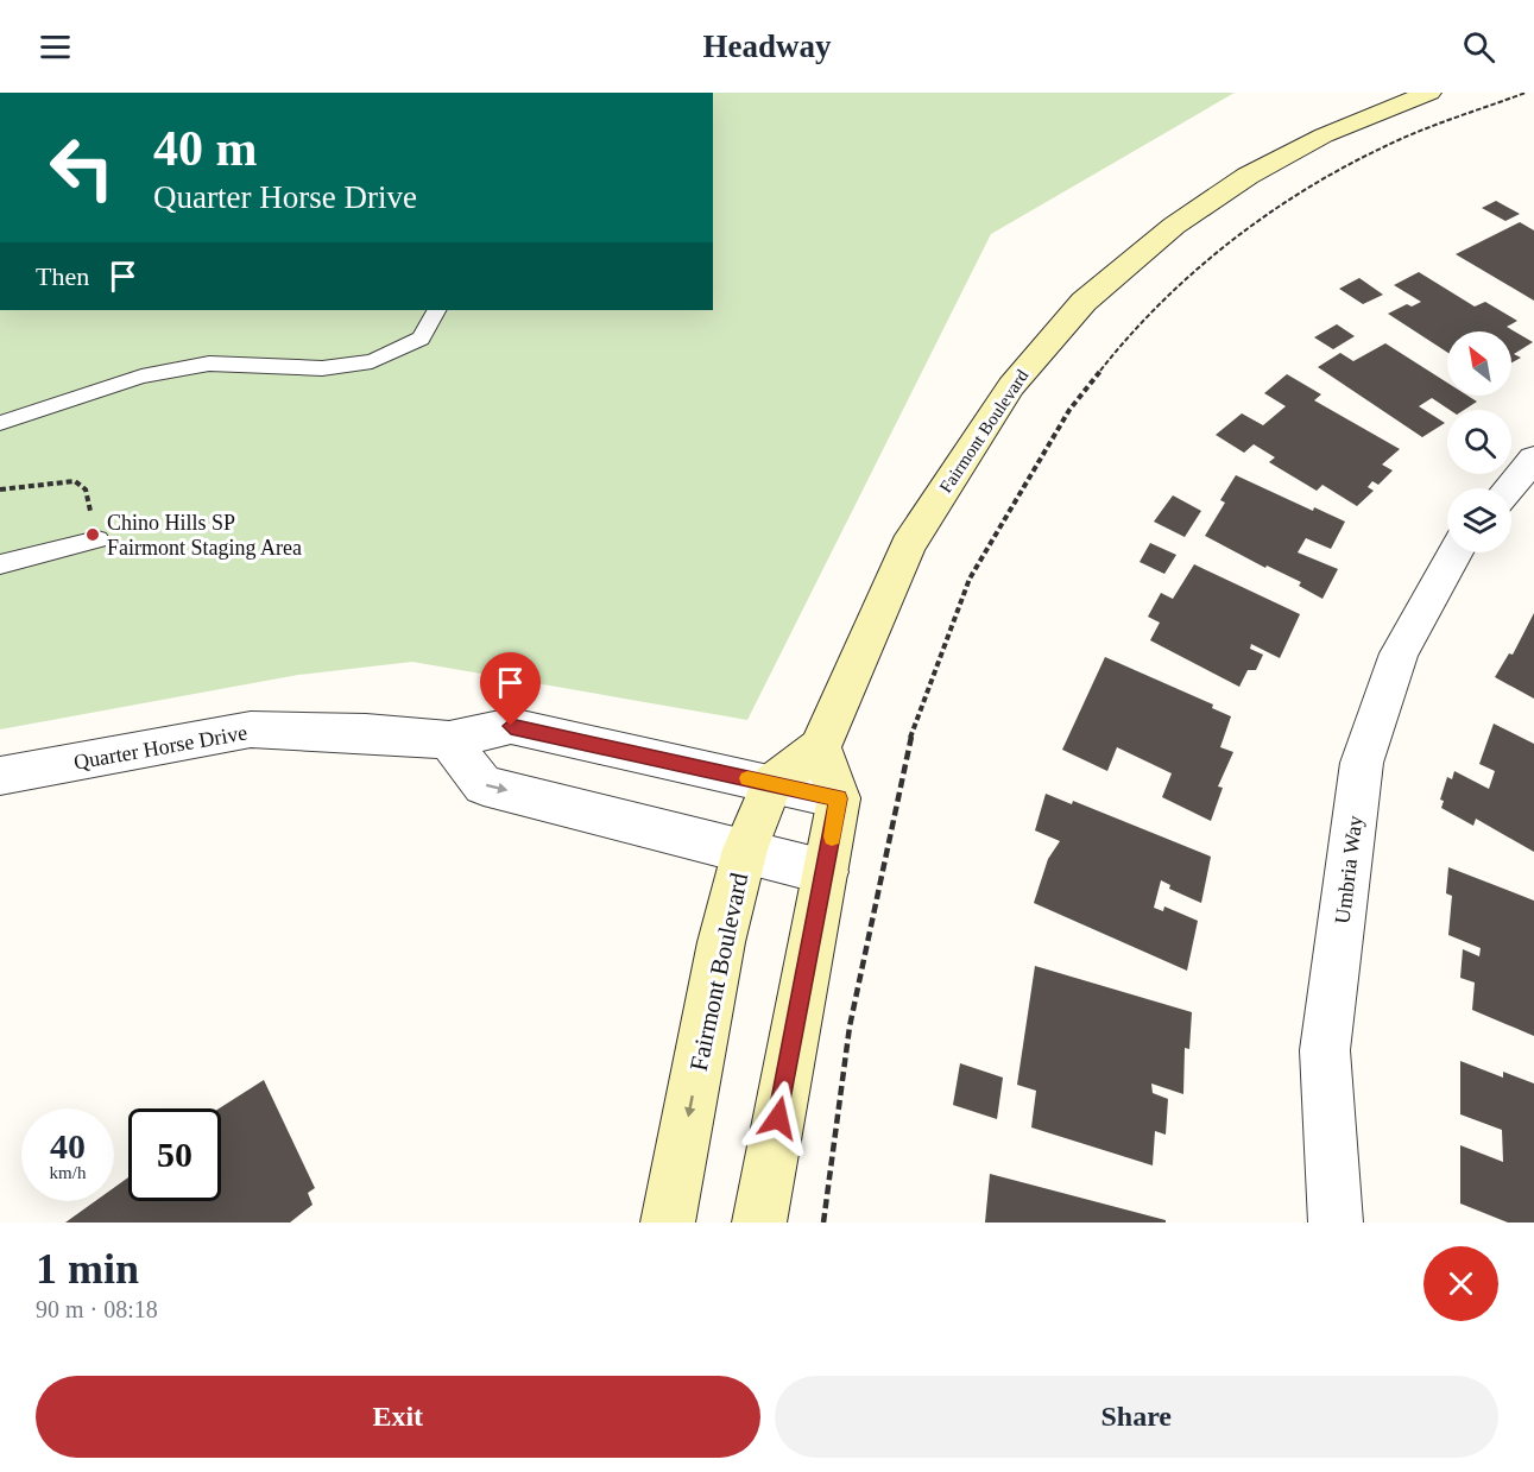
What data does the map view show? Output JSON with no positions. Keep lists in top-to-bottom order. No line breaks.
{"streets":{"main road":["Fairmont Boulevard"],"street":["Quarter Horse Drive","Umbria Way"]},"crossings":[["Fairmont Boulevard","Quarter Horse Drive"]],"places":["Chino Hills SP Fairmont Staging Area"],"north":"top left","page":{"header":"Headway","turn":["40 m","Quarter Horse Drive"],"then":"Then","speed":"40 km/h","limit":"50","heading":["1 min","90 m · 08:18"],"buttons":["Exit","Share"]}}
